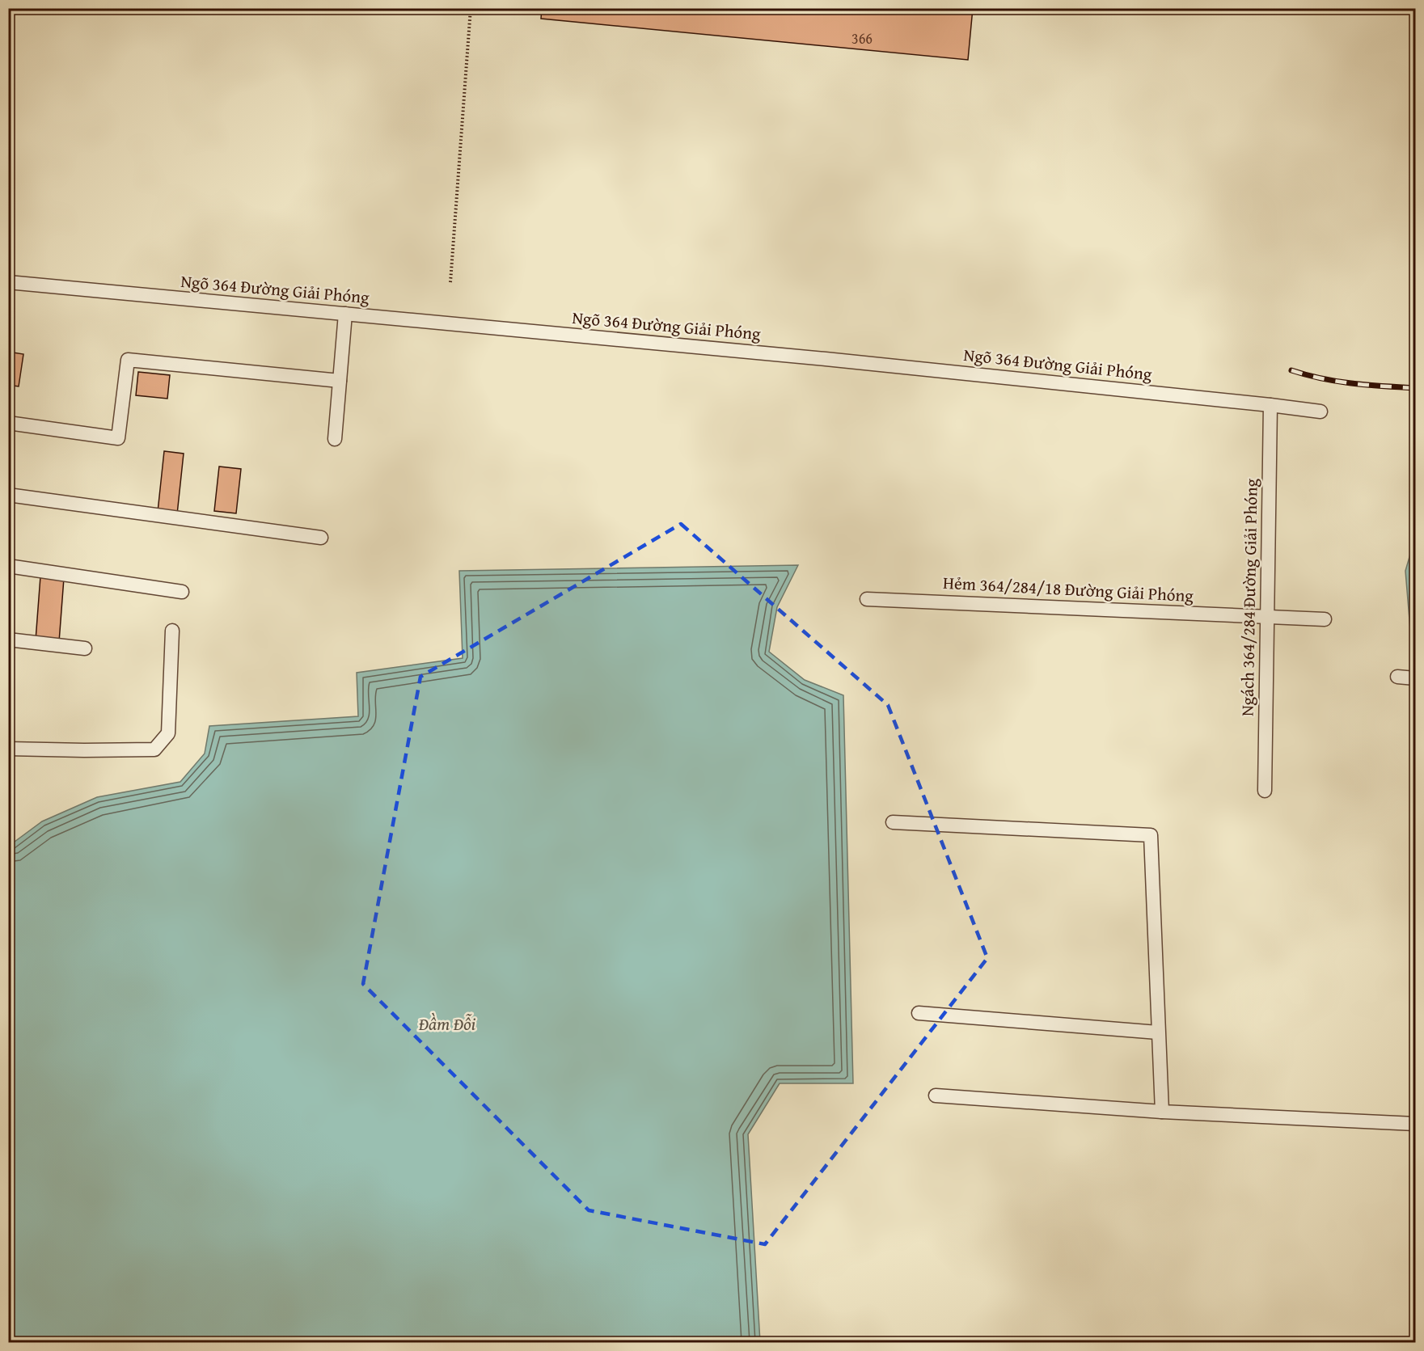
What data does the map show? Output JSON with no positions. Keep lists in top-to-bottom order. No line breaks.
{"streets":{"lane":["Ngõ 364 Đường Giải Phóng","Hẻm 364/284/18 Đường Giải Phóng","Ngách 364/284 Đường Giải Phóng"]},"crossings":[["Ngõ 364 Đường Giải Phóng","Ngách 364/284 Đường Giải Phóng"],["Hẻm 364/284/18 Đường Giải Phóng","Ngách 364/284 Đường Giải Phóng"]],"water":["Đầm Đỗi"],"house_numbers":["366"]}
